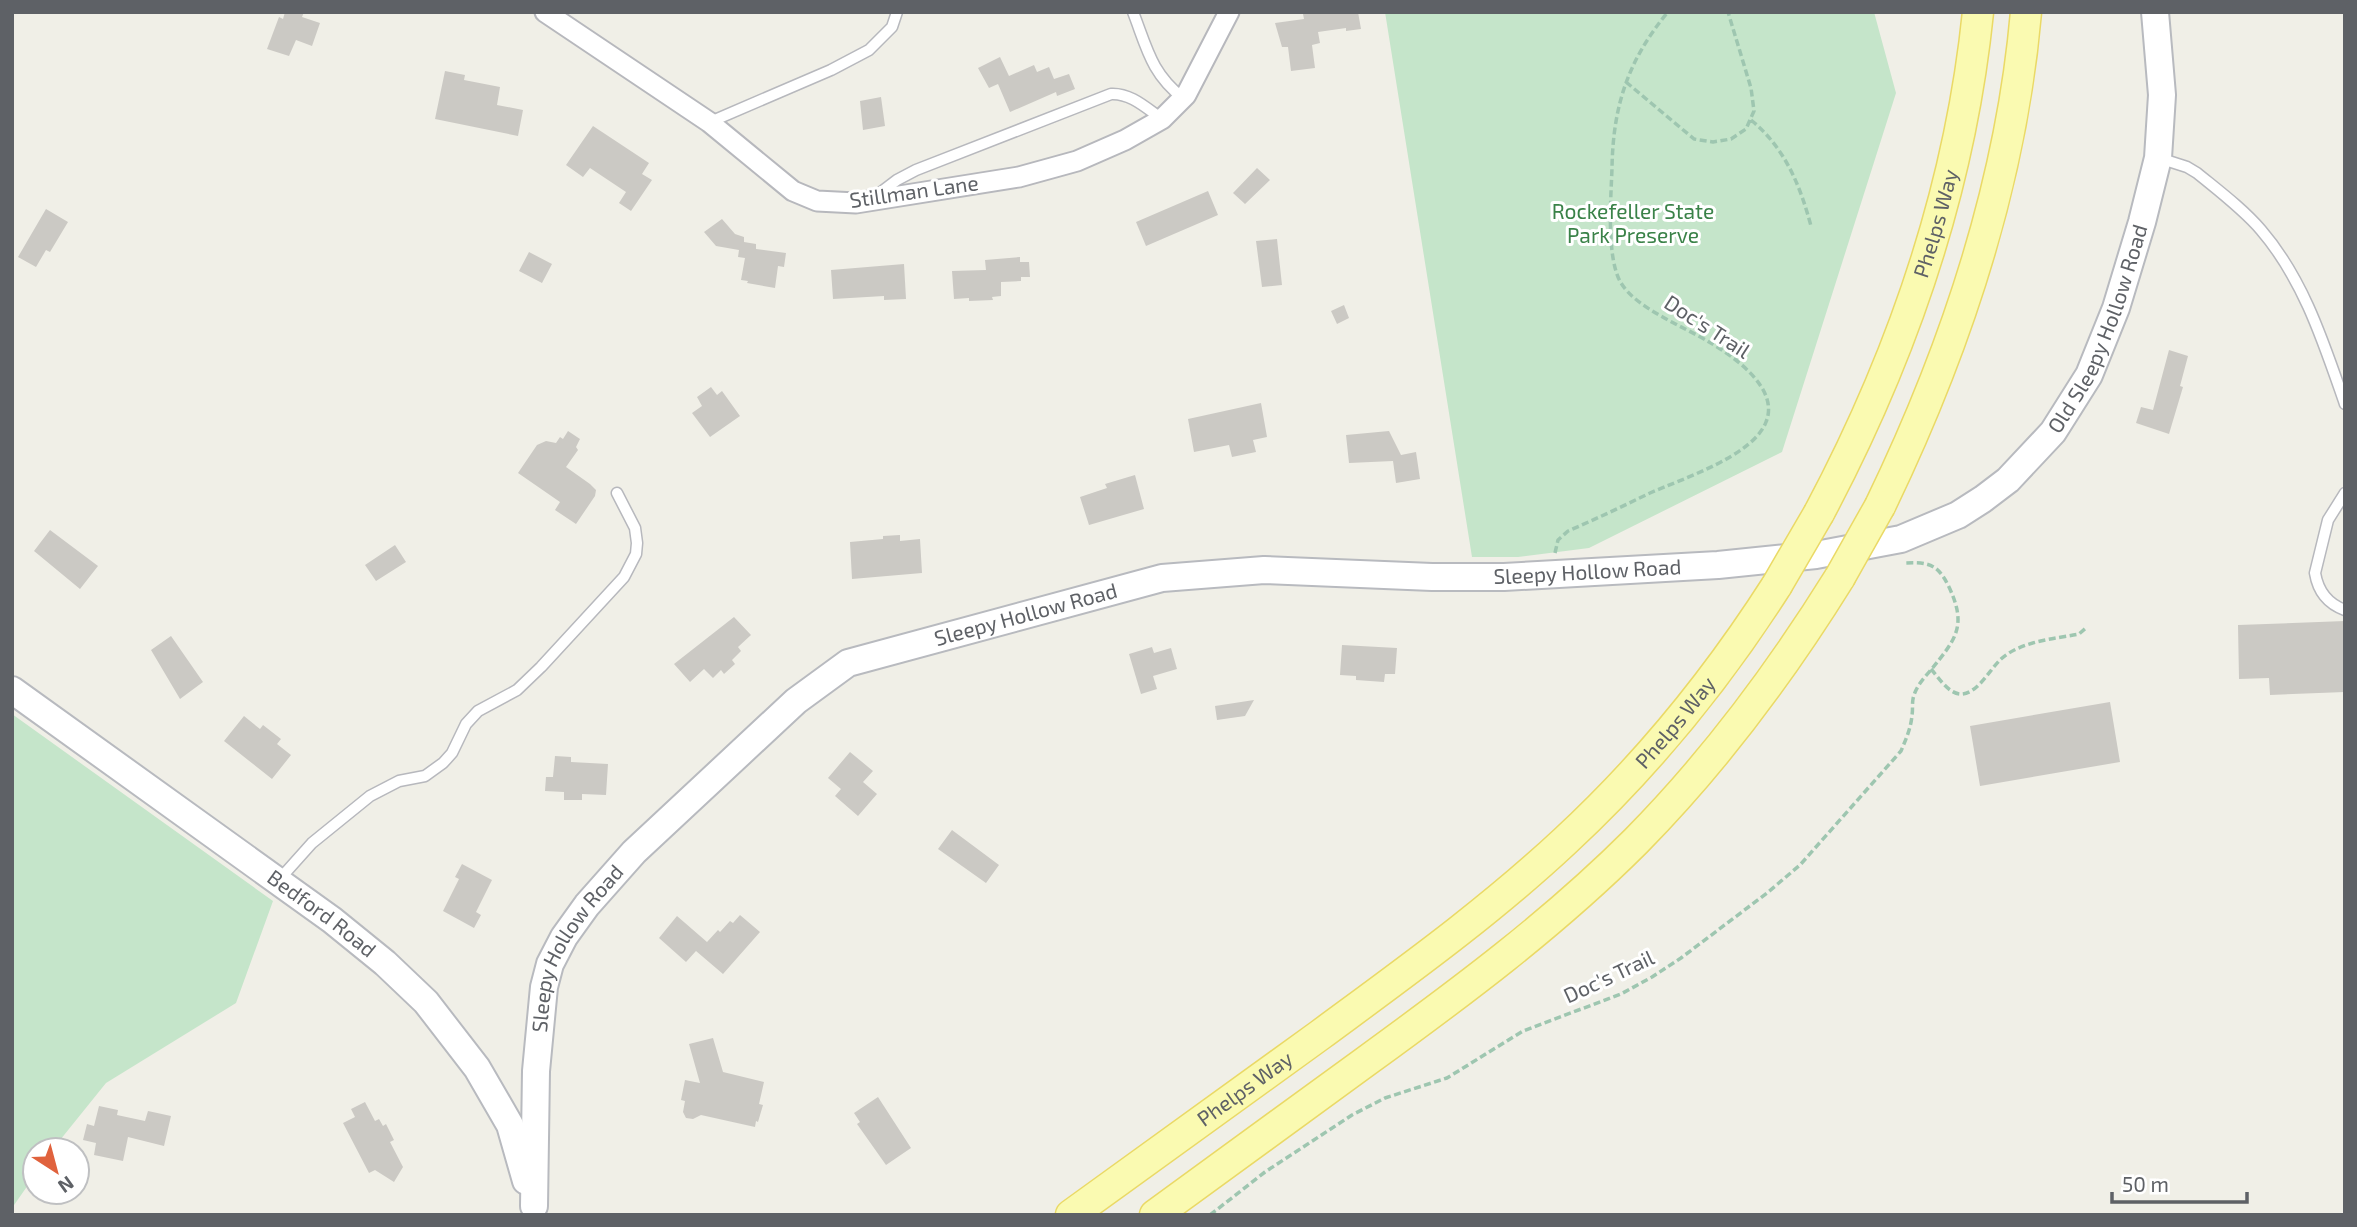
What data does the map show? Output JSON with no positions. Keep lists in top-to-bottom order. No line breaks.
{"streets":{"main road":["Phelps Way"],"street":["Stillman Lane","Old Sleepy Hollow Road","Sleepy Hollow Road","Bedford Road"],"path":["Doc's Trail"]},"crossings":[["Old Sleepy Hollow Road","Sleepy Hollow Road"],["Sleepy Hollow Road","Bedford Road"]],"parks":["Rockefeller State Park Preserve"],"scale_bar":"50 m","north":"bottom right"}
